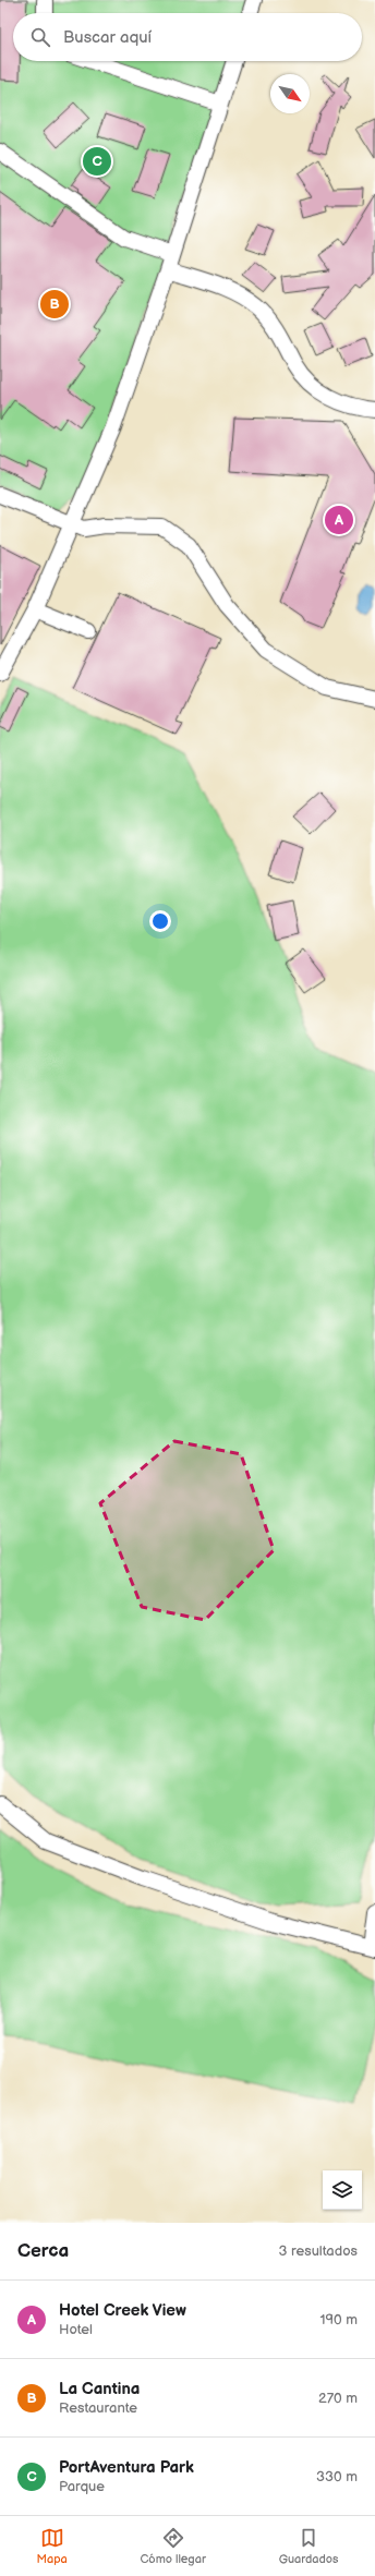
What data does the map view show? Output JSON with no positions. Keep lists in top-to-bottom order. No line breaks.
{"north":"bottom right","page":{"search":"Buscar aquí","pins":["C","B","A"],"heading":["Cerca","3 resultados"],"list":[{"mark":"A","name":"Hotel Creek View","note":"Hotel","value":"190 m"},{"mark":"B","name":"La Cantina","note":"Restaurante","value":"270 m"},{"mark":"C","name":"PortAventura Park","note":"Parque","value":"330 m"}],"nav":["Mapa","Cómo llegar","Guardados"]}}
